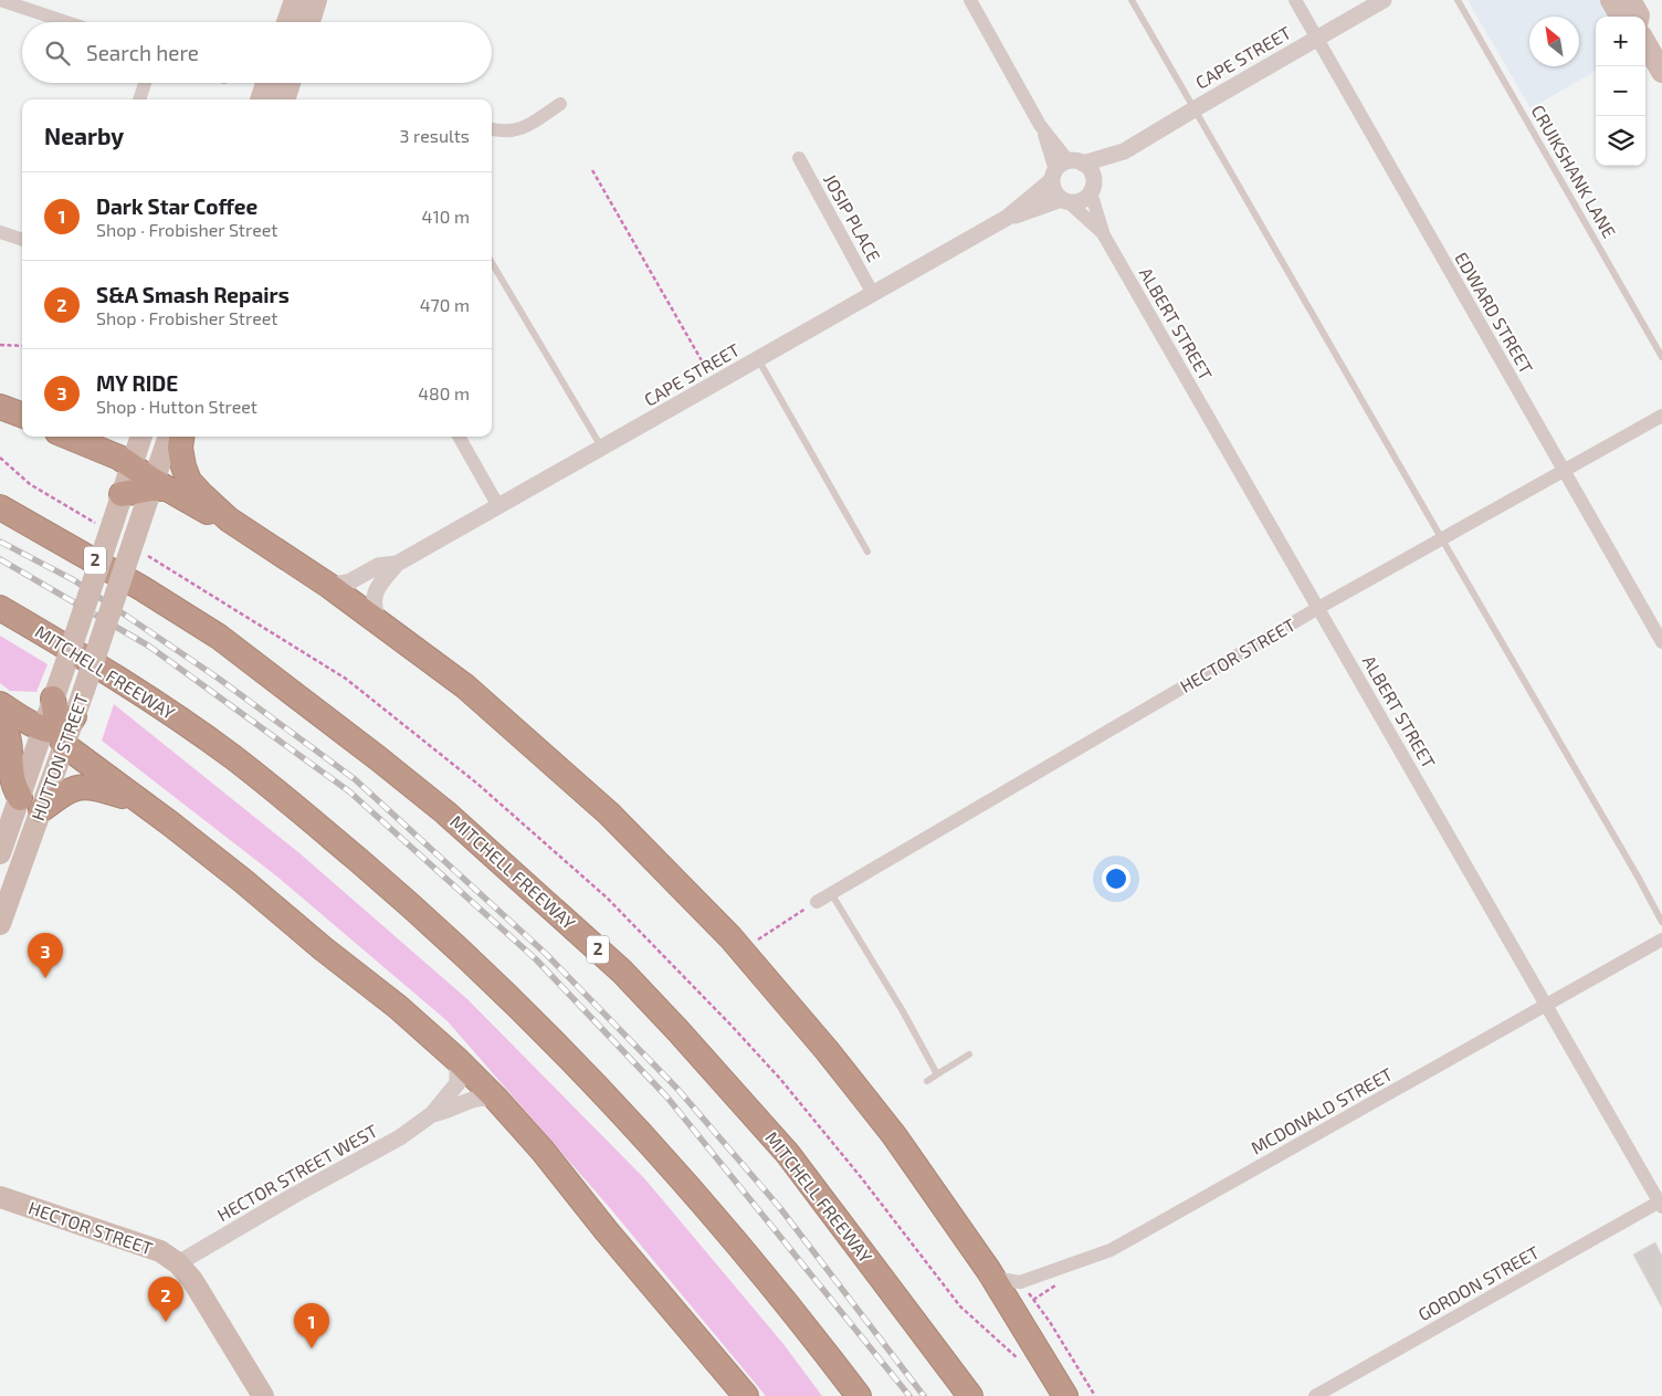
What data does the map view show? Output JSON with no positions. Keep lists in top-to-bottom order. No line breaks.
{"streets":{"highway":["2","MITCHELL FREEWAY"],"main road":["HECTOR STREET","HUTTON STREET"],"street":["CAPE STREET","JOSIP PLACE","EDWARD STREET","ALBERT STREET","MCDONALD STREET","HECTOR STREET WEST","GORDON STREET"],"lane":["CRUIKSHANK LANE"]},"crossings":[["CAPE STREET","JOSIP PLACE"],["CAPE STREET","EDWARD STREET"],["CAPE STREET","ALBERT STREET"],["EDWARD STREET","HECTOR STREET"],["ALBERT STREET","HECTOR STREET"],["ALBERT STREET","MCDONALD STREET"],["ALBERT STREET","GORDON STREET"],["HECTOR STREET","HECTOR STREET WEST"]],"north":"top left","page":{"map_buttons":["+","−"],"search":"Search here","heading":["Nearby","3 results"],"list":[{"mark":"1","name":"Dark Star Coffee","note":"Shop · Frobisher Street","value":"410 m"},{"mark":"2","name":"S&A Smash Repairs","note":"Shop · Frobisher Street","value":"470 m"},{"mark":"3","name":"MY RIDE","note":"Shop · Hutton Street","value":"480 m"}],"pins":["3","2","1"]}}
